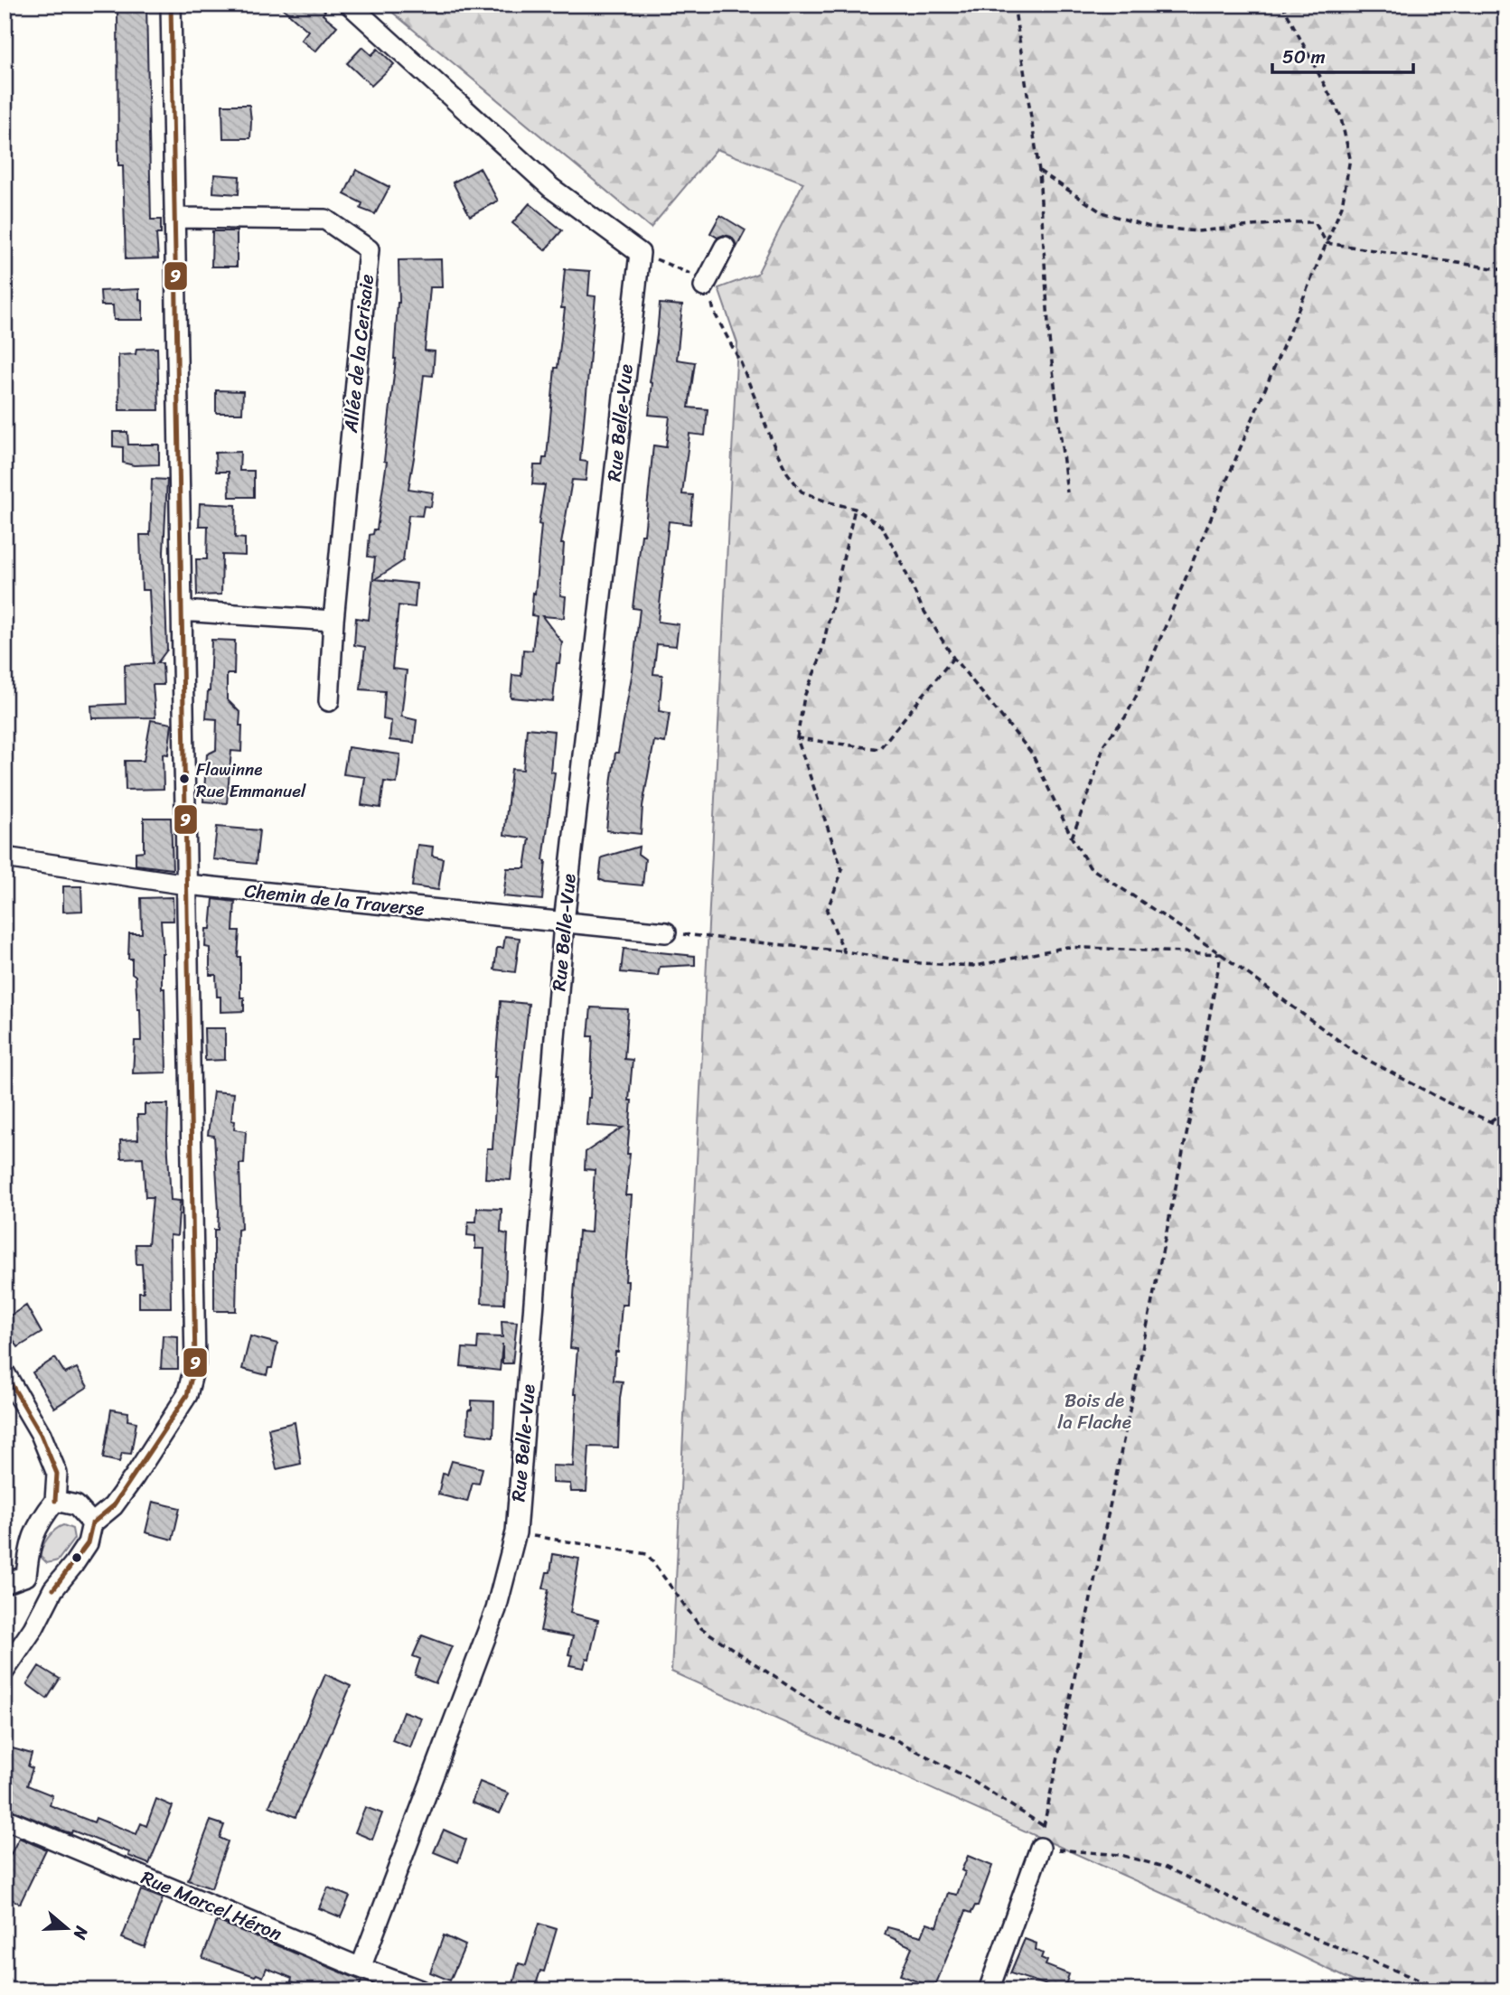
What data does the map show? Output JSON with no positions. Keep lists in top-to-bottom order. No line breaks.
{"streets":{"street":["Allée de la Cerisaie","Rue Belle-Vue","Chemin de la Traverse","Rue Marcel Héron"]},"crossings":[["Rue Belle-Vue","Chemin de la Traverse"],["Rue Belle-Vue","Rue Marcel Héron"]],"parks":["Bois de la Flache"],"places":["Flawinne Rue Emmanuel"],"lines":["transit line 9"],"scale_bar":"50 m","north":"right"}
